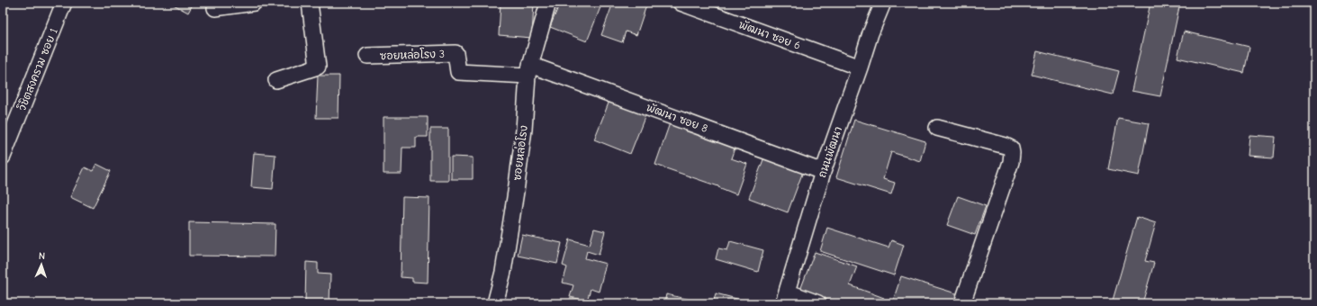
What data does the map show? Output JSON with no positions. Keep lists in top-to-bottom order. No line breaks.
{"streets":{"street":["พัฒนา ซอย 6","ซอยหล่อโรง 3","วิชิตสงคราม ซอย 1","พัฒนา ซอย 8","ถนนพัฒนา","ซอยหล่อโรง"]},"crossings":[["พัฒนา ซอย 6","ถนนพัฒนา"],["ซอยหล่อโรง 3","พัฒนา ซอย 8"],["ซอยหล่อโรง 3","ซอยหล่อโรง"],["พัฒนา ซอย 8","ถนนพัฒนา"],["พัฒนา ซอย 8","ซอยหล่อโรง"]],"north":"top"}
